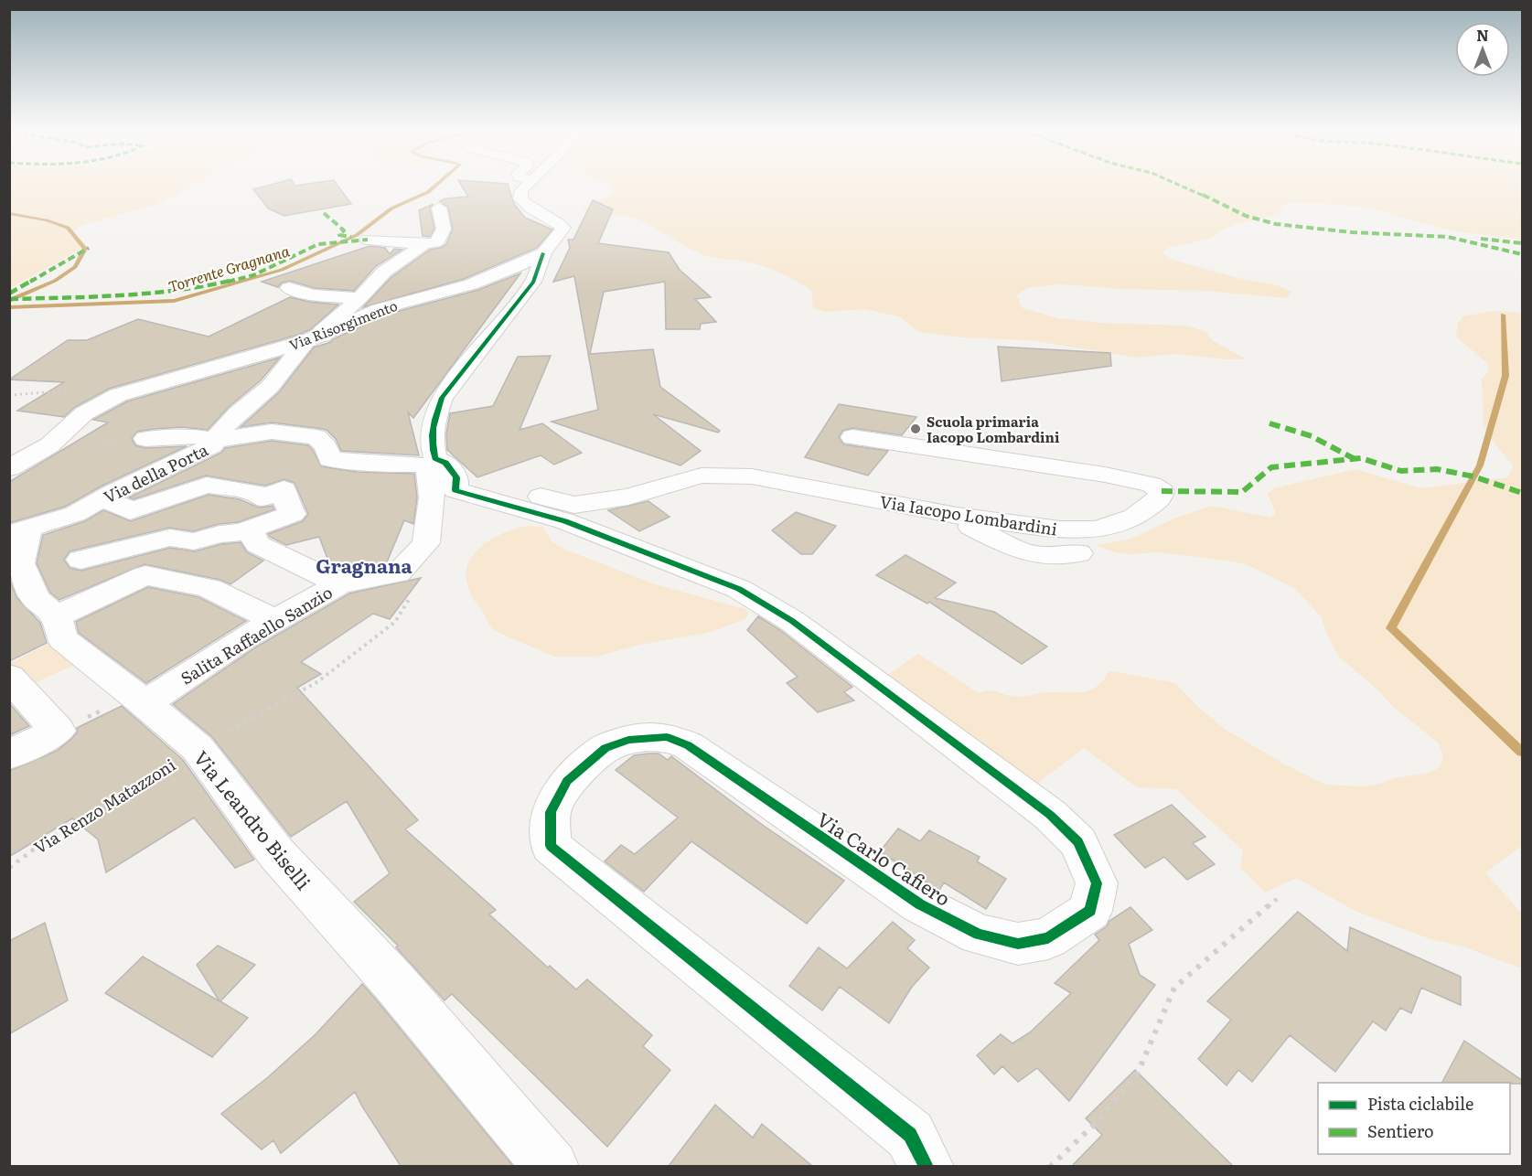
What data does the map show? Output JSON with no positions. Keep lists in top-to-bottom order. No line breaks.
{"streets":{"street":["Via Risorgimento","Via della Porta","Via Iacopo Lombardini","Salita Raffaello Sanzio","Via Leandro Biselli","Via Carlo Cafiero"],"path":["Via Renzo Matazzoni"]},"crossings":[["Via Risorgimento","Via della Porta"],["Via Risorgimento","Via Carlo Cafiero"],["Via Iacopo Lombardini","Salita Raffaello Sanzio"],["Via Iacopo Lombardini","Via Carlo Cafiero"],["Salita Raffaello Sanzio","Via Leandro Biselli"],["Salita Raffaello Sanzio","Via Carlo Cafiero"],["Via Renzo Matazzoni","Via Leandro Biselli"]],"districts":["Gragnana"],"water":["Torrente Gragnana"],"places":["Scuola primaria Iacopo Lombardini"],"legend":["Pista ciclabile","Sentiero"],"north":"top"}
